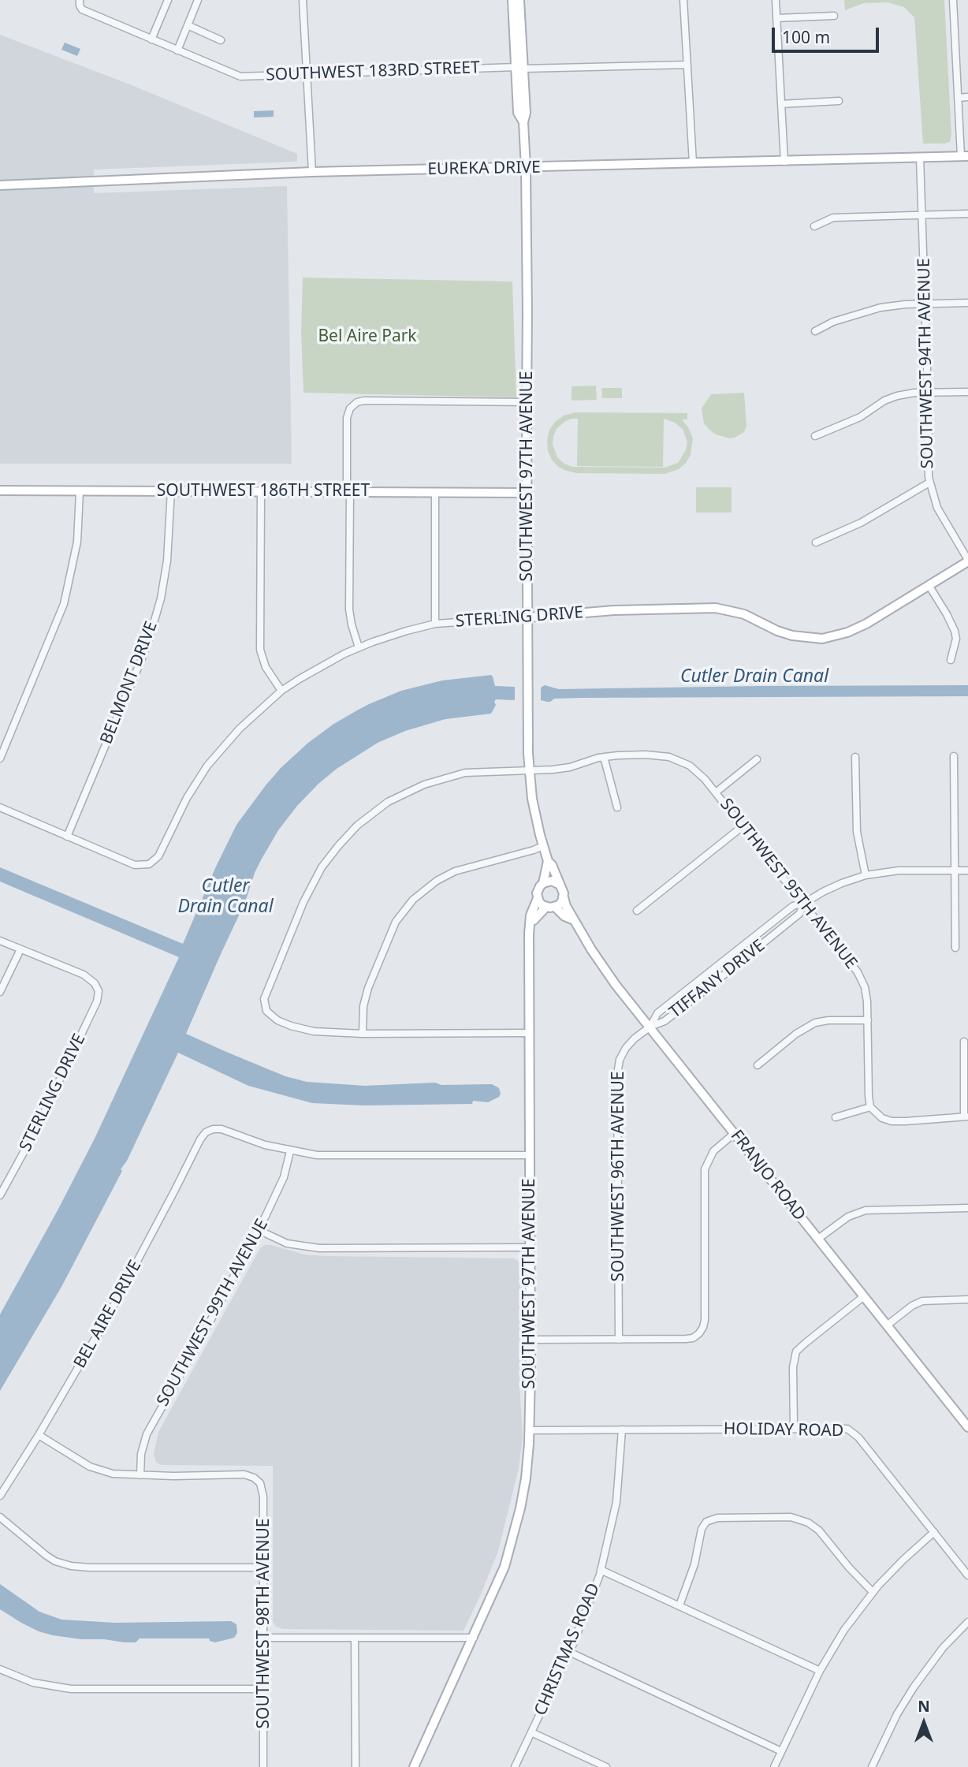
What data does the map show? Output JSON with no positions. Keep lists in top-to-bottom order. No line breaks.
{"streets":{"street":["SOUTHWEST 183RD STREET","EUREKA DRIVE","SOUTHWEST 94TH AVENUE","SOUTHWEST 97TH AVENUE","SOUTHWEST 186TH STREET","STERLING DRIVE","BELMONT DRIVE","SOUTHWEST 95TH AVENUE","TIFFANY DRIVE","FRANJO ROAD","SOUTHWEST 96TH AVENUE","SOUTHWEST 99TH AVENUE","BEL AIRE DRIVE","HOLIDAY ROAD","SOUTHWEST 98TH AVENUE","CHRISTMAS ROAD"]},"crossings":[["SOUTHWEST 183RD STREET","SOUTHWEST 97TH AVENUE"],["EUREKA DRIVE","SOUTHWEST 94TH AVENUE"],["EUREKA DRIVE","SOUTHWEST 97TH AVENUE"],["SOUTHWEST 94TH AVENUE","STERLING DRIVE"],["SOUTHWEST 97TH AVENUE","SOUTHWEST 186TH STREET"],["SOUTHWEST 97TH AVENUE","STERLING DRIVE"],["SOUTHWEST 97TH AVENUE","SOUTHWEST 95TH AVENUE"],["SOUTHWEST 97TH AVENUE","FRANJO ROAD"],["SOUTHWEST 97TH AVENUE","HOLIDAY ROAD"],["SOUTHWEST 186TH STREET","BELMONT DRIVE"],["STERLING DRIVE","BELMONT DRIVE"],["SOUTHWEST 95TH AVENUE","TIFFANY DRIVE"],["TIFFANY DRIVE","FRANJO ROAD"],["TIFFANY DRIVE","SOUTHWEST 96TH AVENUE"],["FRANJO ROAD","SOUTHWEST 96TH AVENUE"],["SOUTHWEST 99TH AVENUE","BEL AIRE DRIVE"],["SOUTHWEST 99TH AVENUE","SOUTHWEST 98TH AVENUE"],["HOLIDAY ROAD","CHRISTMAS ROAD"]],"water":["Cutler Drain Canal"],"parks":["Bel Aire Park"],"scale_bar":"100 m","north":"top"}
